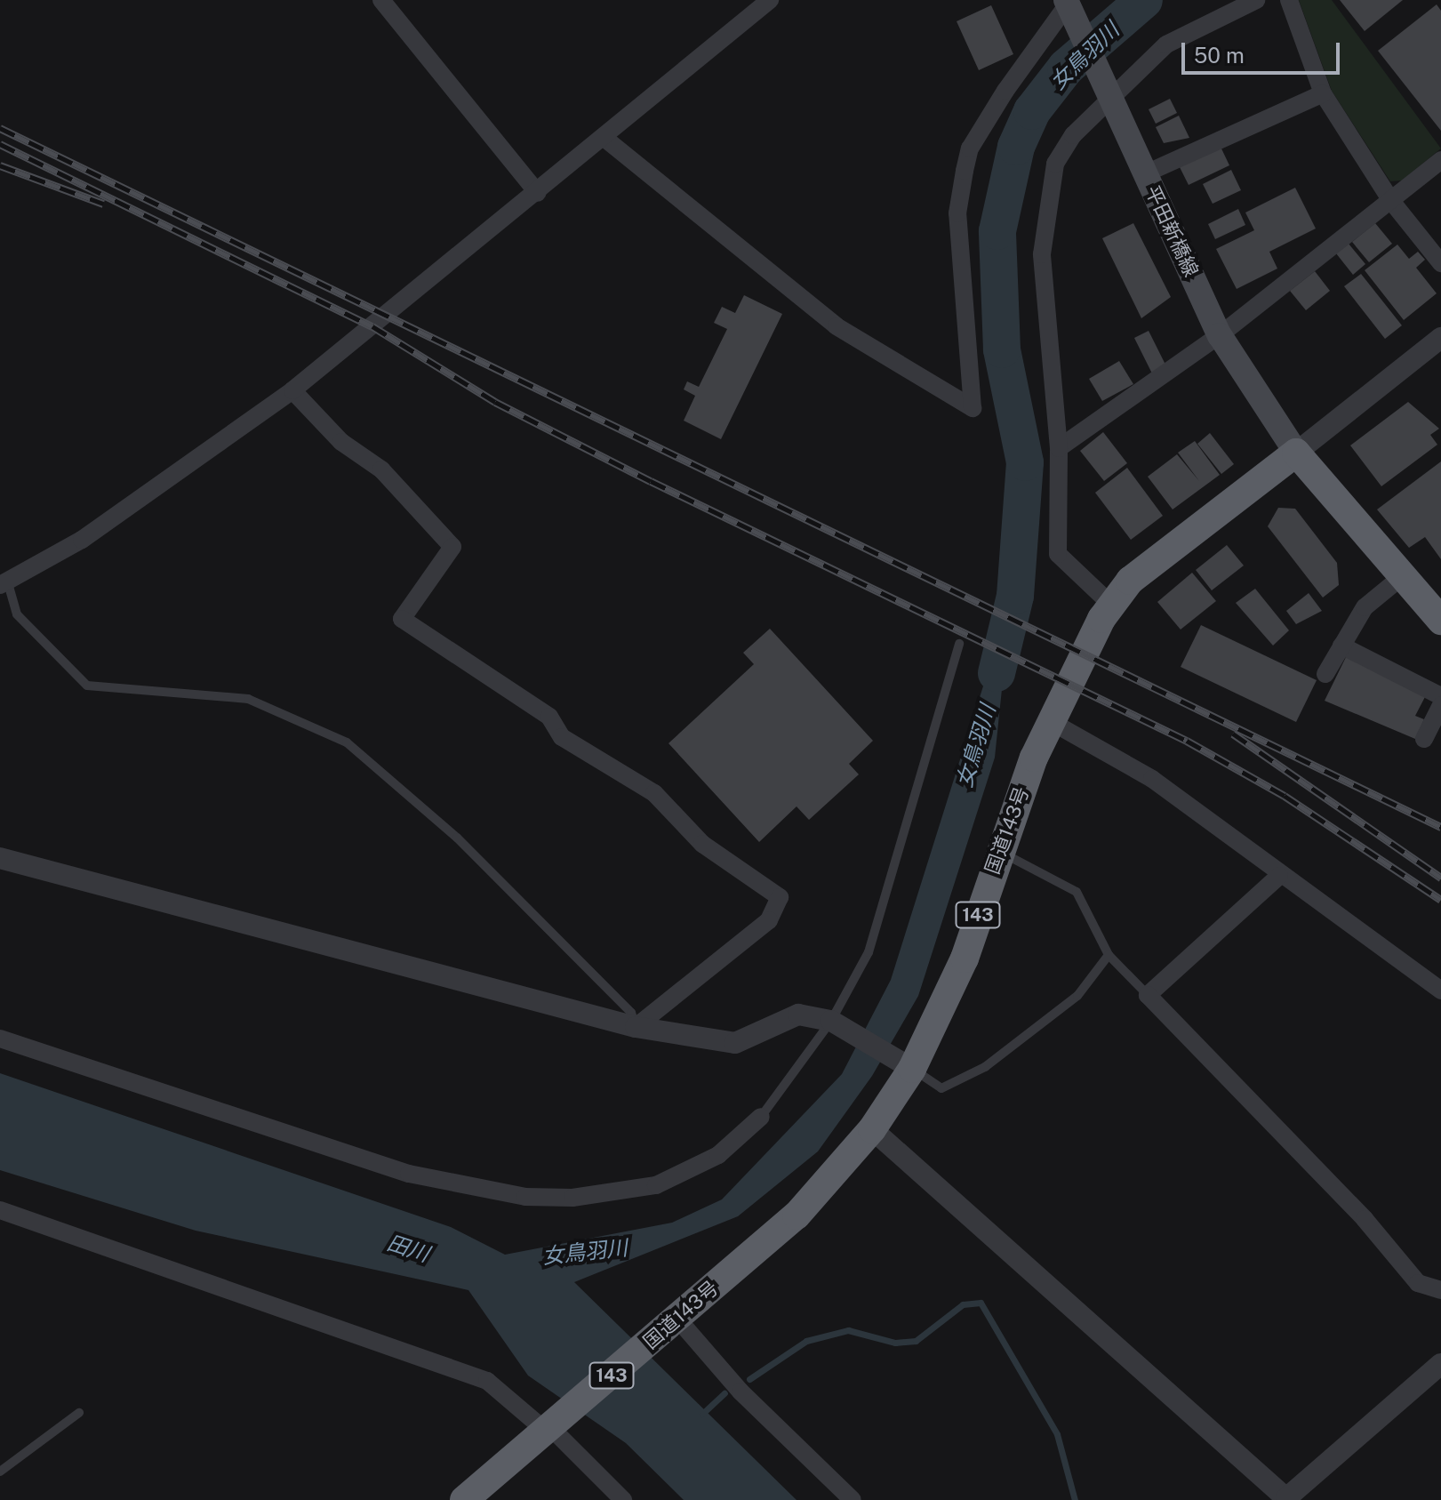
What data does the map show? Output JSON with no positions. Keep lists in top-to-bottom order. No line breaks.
{"streets":{"highway":["国道143号","143"],"main road":["平田新橋線"]},"crossings":[["平田新橋線","国道143号"]],"water":["女鳥羽川","田川"],"scale_bar":"50 m"}
